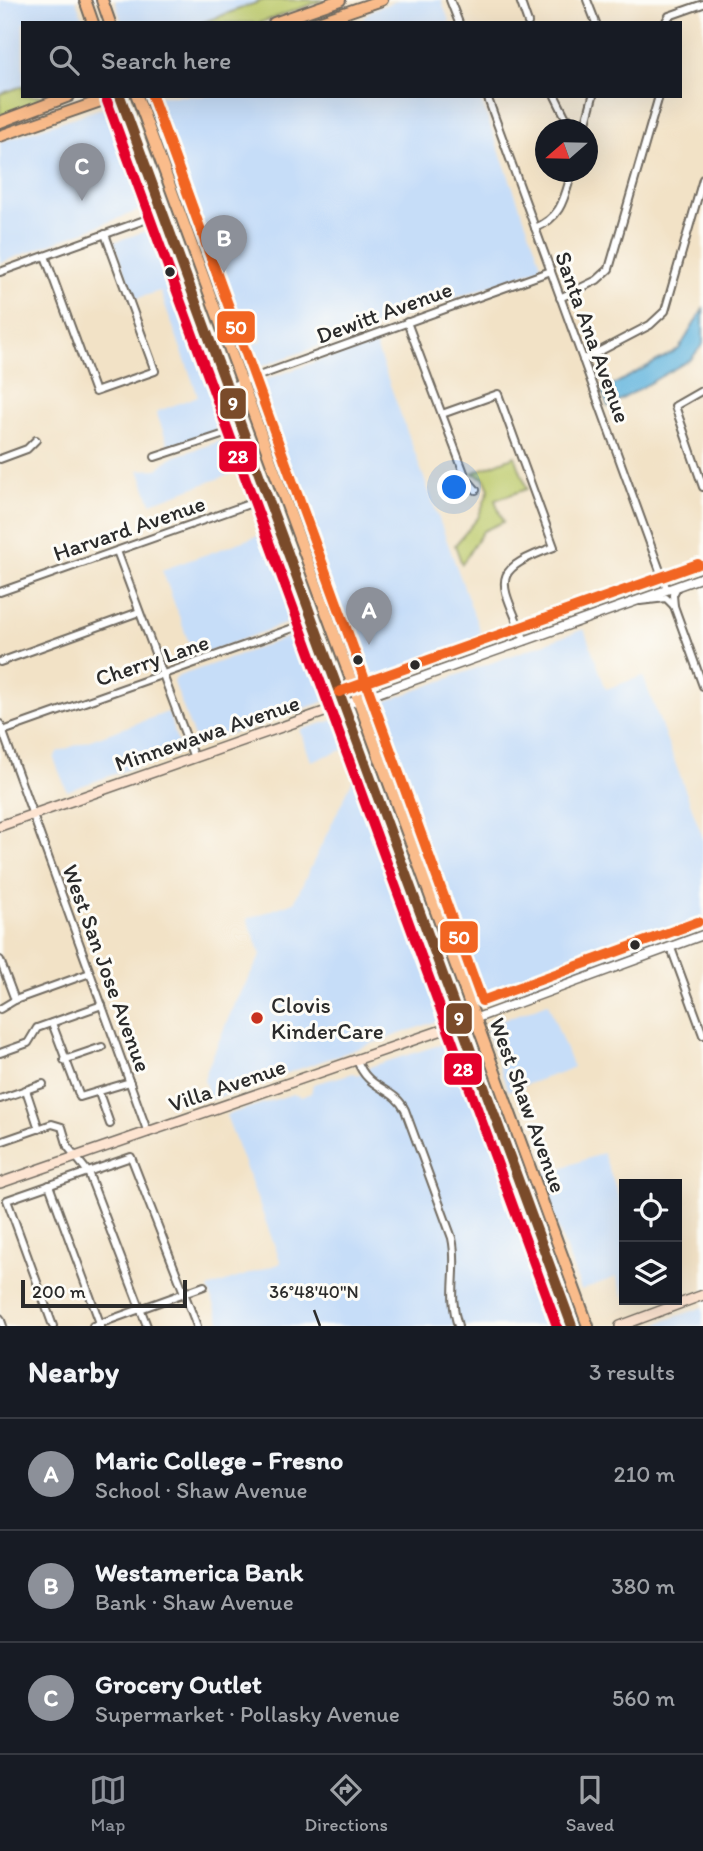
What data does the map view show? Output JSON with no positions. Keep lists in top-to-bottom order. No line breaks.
{"streets":{"main road":["Minnewawa Avenue","Villa Avenue","West Shaw Avenue"],"street":["Dewitt Avenue","Santa Ana Avenue","Harvard Avenue","Cherry Lane","West San Jose Avenue"]},"crossings":[["Dewitt Avenue","Santa Ana Avenue"],["Santa Ana Avenue","Minnewawa Avenue"],["Harvard Avenue","West Shaw Avenue"],["Cherry Lane","West San Jose Avenue"],["Cherry Lane","West Shaw Avenue"],["Minnewawa Avenue","West San Jose Avenue"],["Minnewawa Avenue","West Shaw Avenue"],["West San Jose Avenue","Villa Avenue"],["Villa Avenue","West Shaw Avenue"]],"places":["Clovis KinderCare"],"lines":["transit line 9","transit line 50","transit line 28"],"scale_bar":"200 m","north":"left","page":{"search":"Search here","pins":["C","B","A"],"scale":"200 m","heading":["Nearby","3 results"],"list":[{"mark":"A","name":"Maric College - Fresno","note":"School · Shaw Avenue","value":"210 m"},{"mark":"B","name":"Westamerica Bank","note":"Bank · Shaw Avenue","value":"380 m"},{"mark":"C","name":"Grocery Outlet","note":"Supermarket · Pollasky Avenue","value":"560 m"}],"nav":["Map","Directions","Saved"]},"coordinates":["36°48'40\"N"]}
